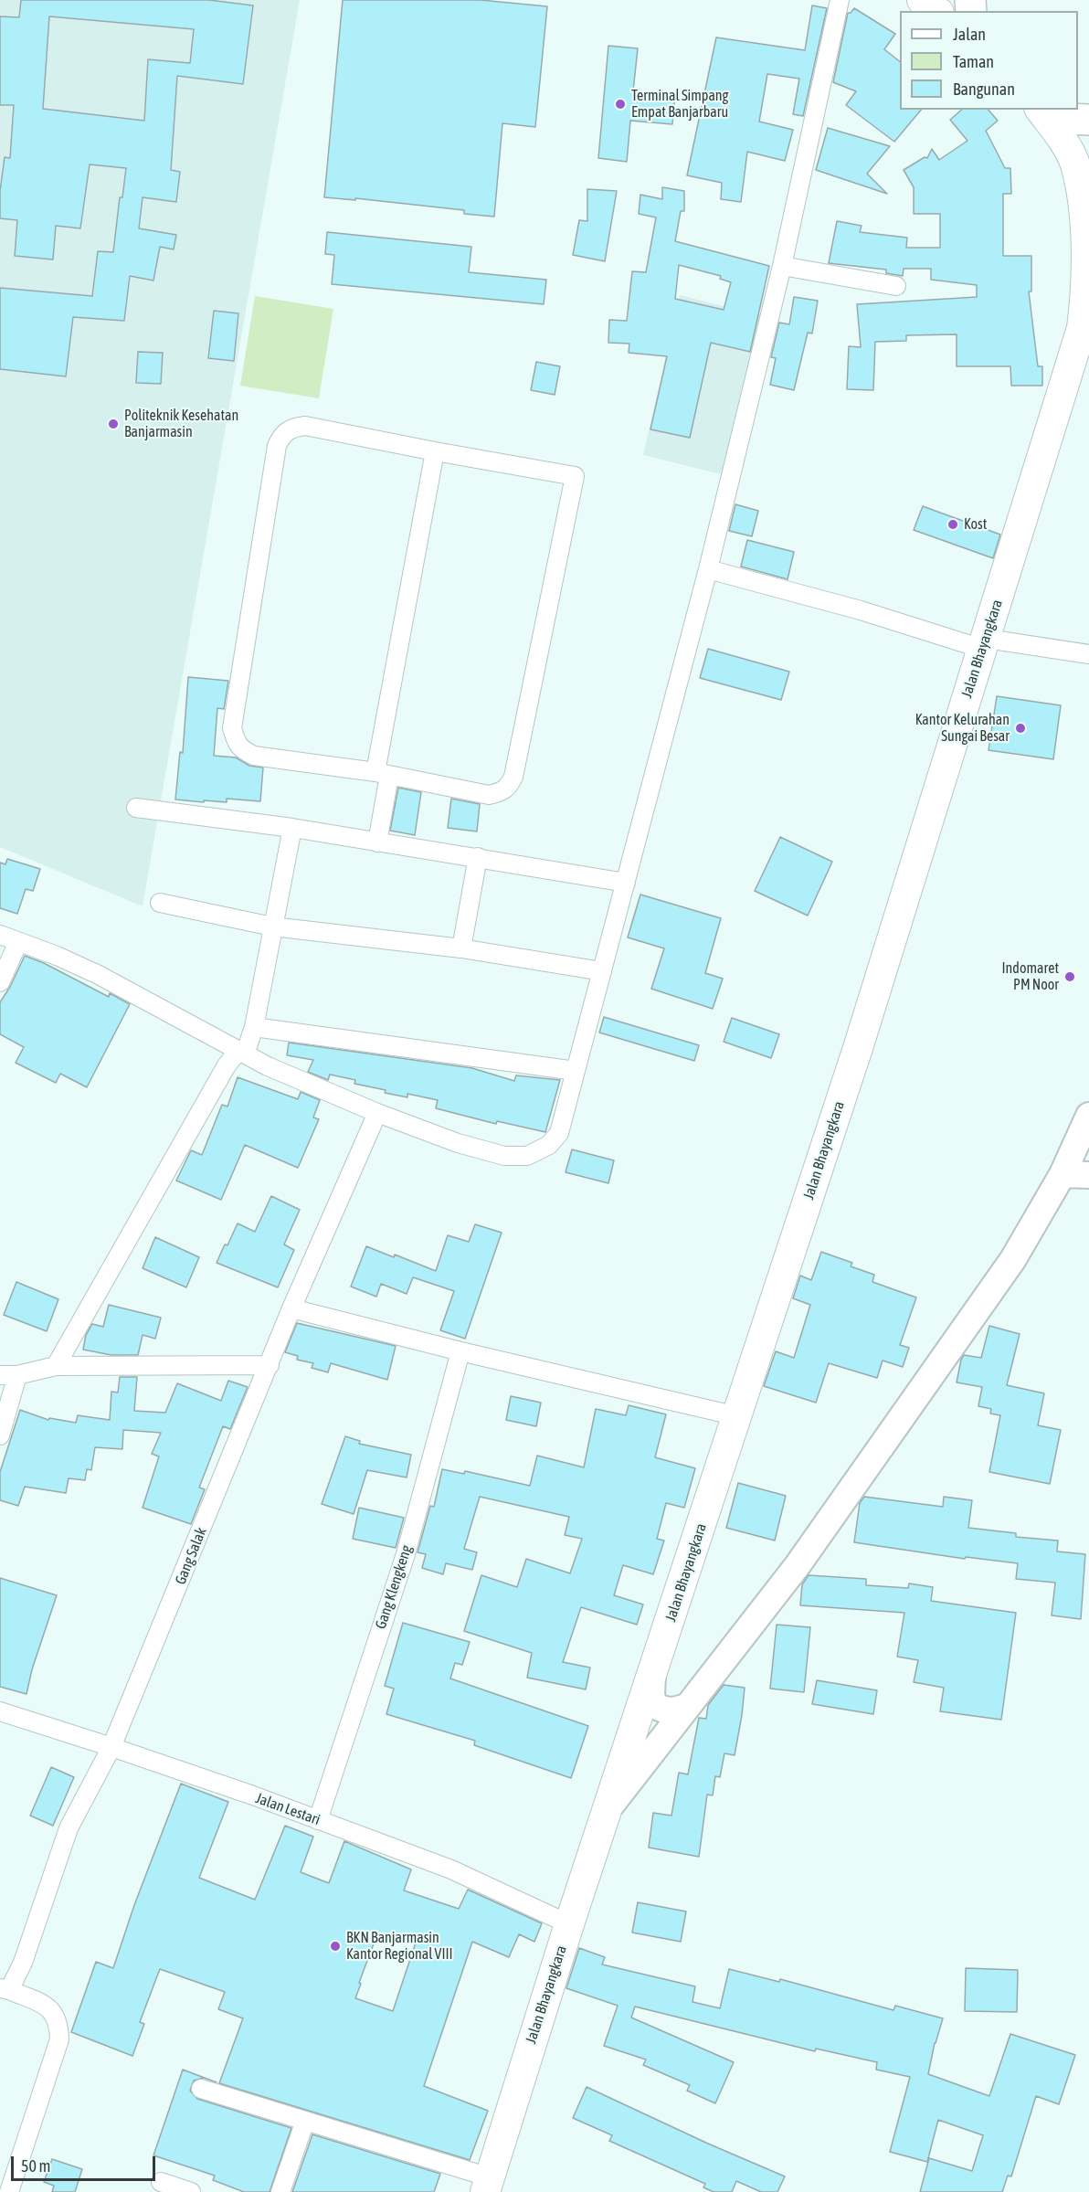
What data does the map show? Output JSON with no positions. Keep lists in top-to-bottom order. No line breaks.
{"streets":{"main road":["Jalan Bhayangkara"],"street":["Gang Salak","Gang Klengkeng","Jalan Lestari"]},"crossings":[["Jalan Bhayangkara","Jalan Lestari"],["Gang Salak","Jalan Lestari"],["Gang Klengkeng","Jalan Lestari"]],"places":["Terminal Simpang Empat Banjarbaru","Politeknik Kesehatan Banjarmasin","Kost","Kantor Kelurahan Sungai Besar","Indomaret PM Noor","BKN Banjarmasin Kantor Regional VIII"],"legend":["Jalan","Taman","Bangunan"],"scale_bar":"50 m"}
